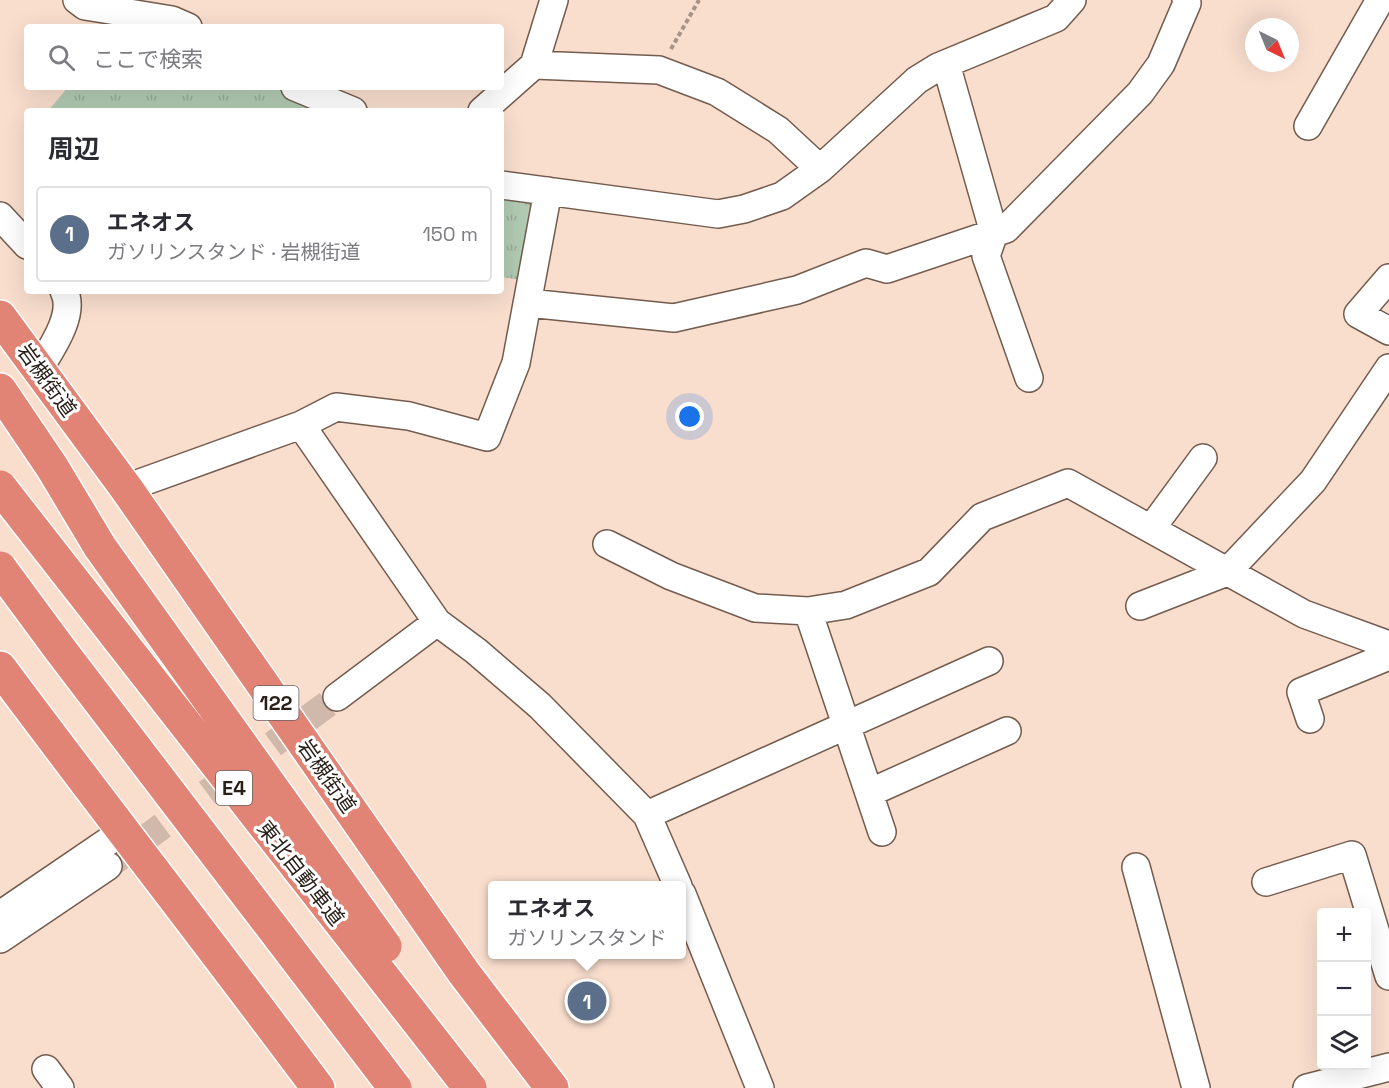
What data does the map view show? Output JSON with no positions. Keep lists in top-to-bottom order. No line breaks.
{"streets":{"highway":["岩槻街道","122","E4","東北自動車道"]},"north":"bottom right","page":{"search":"ここで検索","heading":"周辺","list":[{"mark":"1","name":"エネオス","note":"ガソリンスタンド · 岩槻街道","value":"150 m"}],"popup":["エネオス","ガソリンスタンド"],"map_buttons":["+","−"],"pins":"1"}}
